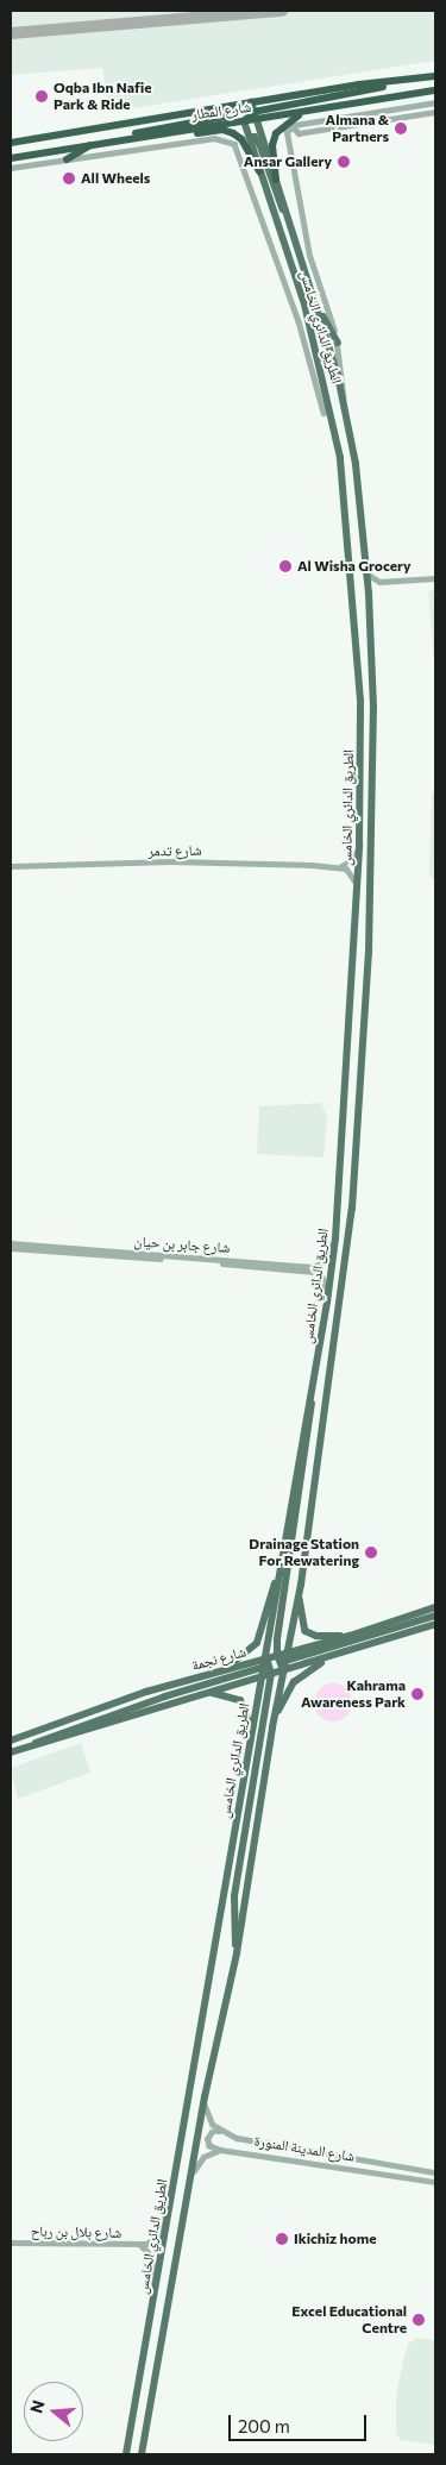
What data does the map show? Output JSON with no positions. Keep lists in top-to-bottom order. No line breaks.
{"streets":{"highway":["شارع المطار"],"main road":["الطريق الدائري الخامس","شارع نجمة"],"street":["شارع تدمر","شارع جابر بن حيان","شارع المدينة المنورة","شارع بلال بن رباح"]},"crossings":[["شارع المطار","الطريق الدائري الخامس"],["الطريق الدائري الخامس","شارع جابر بن حيان"],["الطريق الدائري الخامس","شارع نجمة"],["الطريق الدائري الخامس","شارع بلال بن رباح"]],"places":["Oqba Ibn Nafie Park & Ride","Almana & Partners","Ansar Gallery","All Wheels","Al Wisha Grocery","Drainage Station For Rewatering","Kahrama Awareness Park","Ikichiz home","Excel Educational Centre"],"scale_bar":"200 m","north":"left"}
